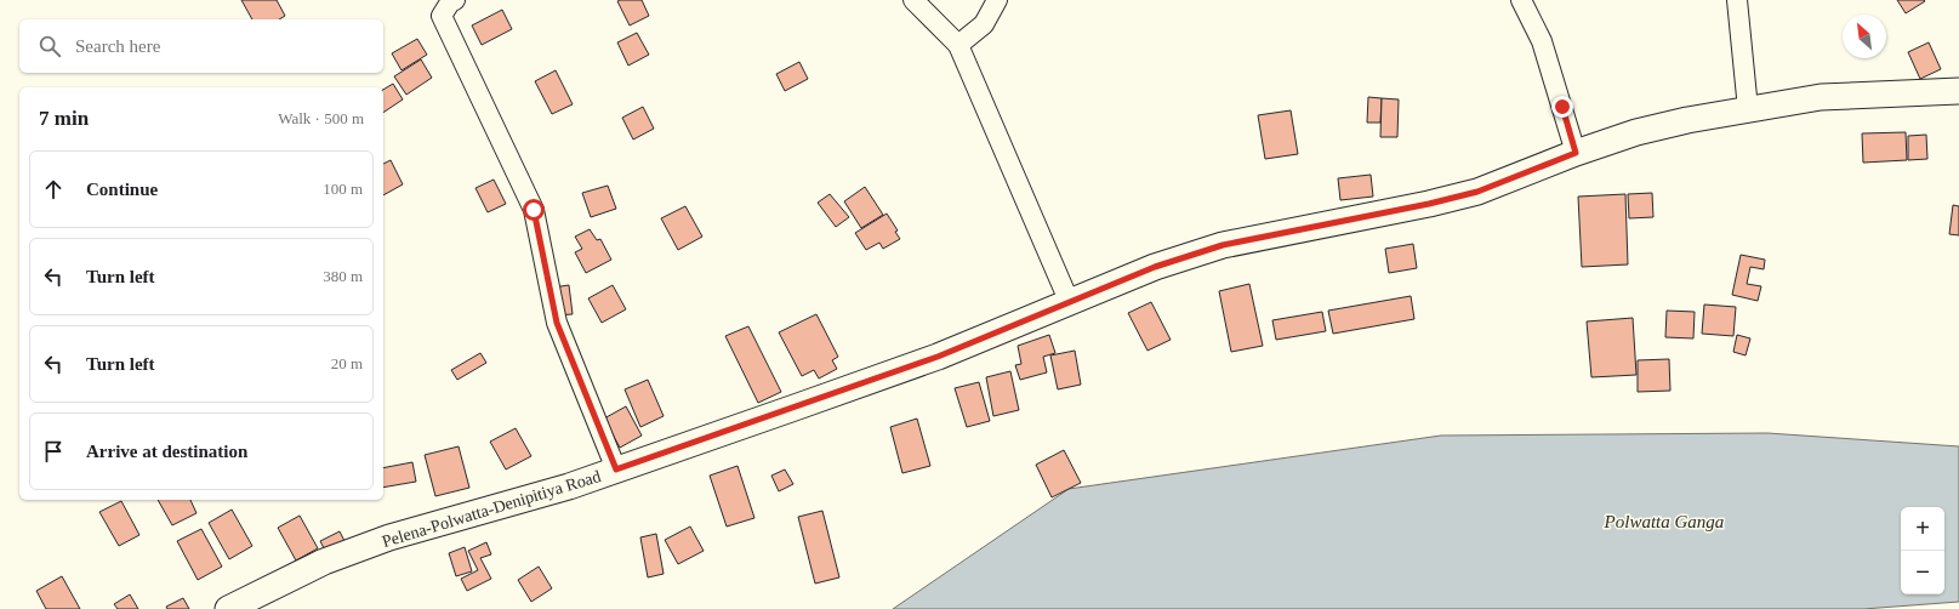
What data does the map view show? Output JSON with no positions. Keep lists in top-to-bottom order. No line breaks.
{"streets":{"main road":["Pelena-Polwatta-Denipitiya Road"]},"water":["Polwatta Ganga"],"north":"top left","page":{"search":"Search here","heading":["7 min","Walk · 500 m"],"list":[["Continue","100 m"],["Turn left","380 m"],["Turn left","20 m"],"Arrive at destination"],"map_buttons":["+","−"]}}
